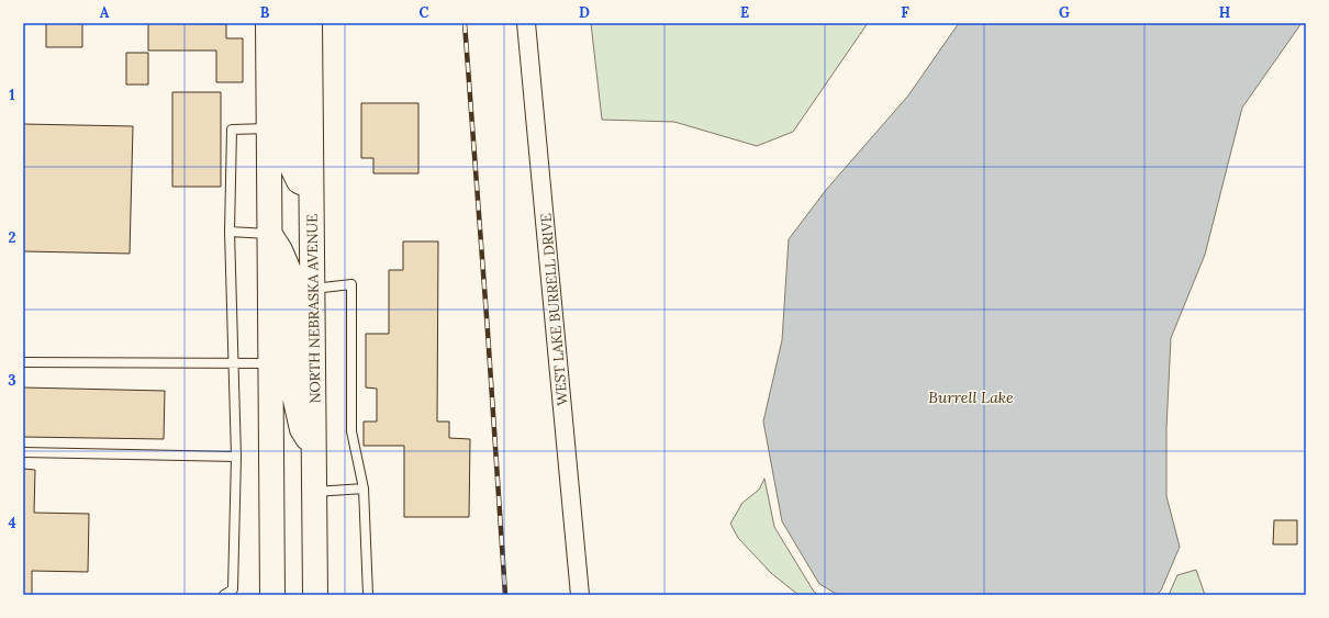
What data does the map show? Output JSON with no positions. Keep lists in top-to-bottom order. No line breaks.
{"streets":{"main road":["NORTH NEBRASKA AVENUE"],"street":["WEST LAKE BURRELL DRIVE"]},"water":["Burrell Lake"],"grid":{"columns":["A","B","C","D","E","F","G","H"],"rows":["1","2","3","4"]}}
